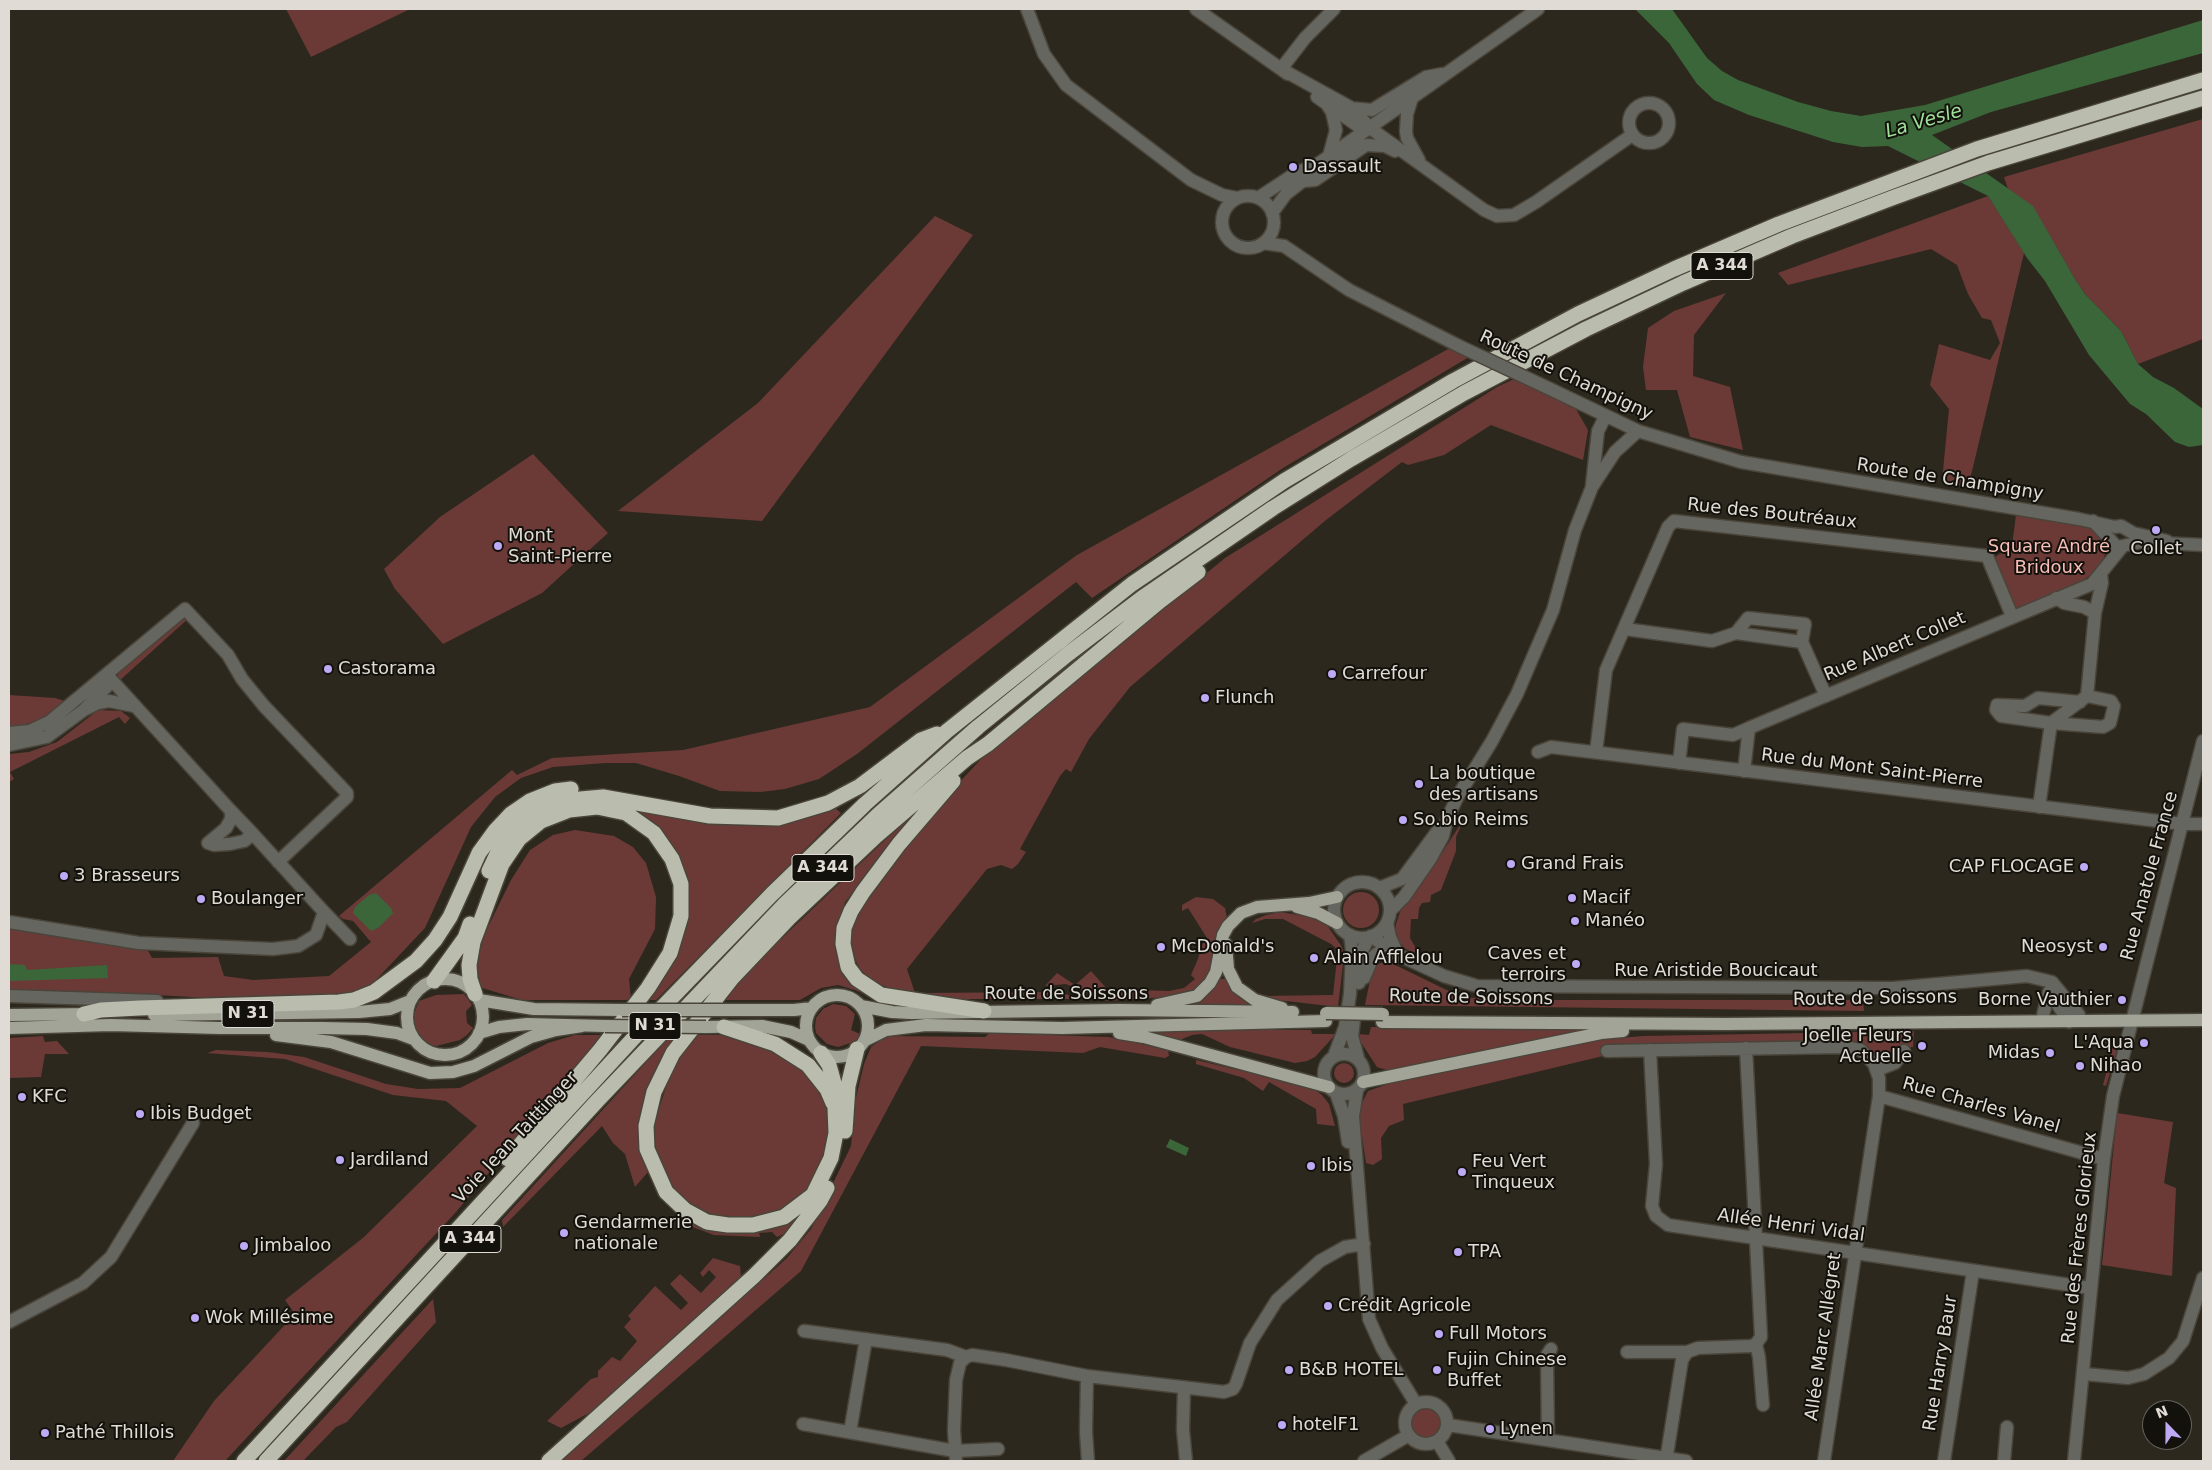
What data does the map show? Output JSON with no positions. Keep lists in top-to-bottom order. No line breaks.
{"streets":{"highway":["A 344","Voie Jean Taittinger"],"main road":["Route de Soissons","N 31"],"street":["Route de Champigny","Rue des Boutréaux","Rue Albert Collet","Rue du Mont Saint-Pierre","Rue Anatole France","Rue Aristide Boucicaut","Rue Charles Vanel","Allée Henri Vidal","Rue des Frères Glorieux","Allée Marc Allégret","Rue Harry Baur"]},"crossings":[["A 344","Voie Jean Taittinger"],["Route de Champigny","Rue Albert Collet"],["Rue des Boutréaux","Rue Albert Collet"],["Rue des Boutréaux","Rue du Mont Saint-Pierre"],["Rue Albert Collet","Rue du Mont Saint-Pierre"],["Rue du Mont Saint-Pierre","Rue Anatole France"],["Rue Anatole France","Route de Soissons"],["Rue Anatole France","Rue des Frères Glorieux"],["Route de Soissons","N 31"],["Route de Soissons","Rue des Frères Glorieux"],["Rue Charles Vanel","Rue des Frères Glorieux"],["Rue Charles Vanel","Allée Marc Allégret"],["Allée Henri Vidal","Rue des Frères Glorieux"],["Allée Henri Vidal","Allée Marc Allégret"],["Allée Henri Vidal","Rue Harry Baur"]],"water":["La Vesle"],"parks":["Square André Bridoux"],"places":["Dassault","Collet","Mont Saint-Pierre","Castorama","Carrefour","Flunch","La boutique des artisans","So.bio Reims","Grand Frais","CAP FLOCAGE","3 Brasseurs","Macif","Boulanger","Manéo","McDonald's","Neosyst","Alain Afflelou","Caves et terroirs","Borne Vauthier","L'Aqua","Joelle Fleurs Actuelle","Midas","Nihao","KFC","Ibis Budget","Jardiland","Ibis","Feu Vert Tinqueux","Gendarmerie nationale","Jimbaloo","TPA","Crédit Agricole","Wok Millésime","Full Motors","B&B HOTEL","Fujin Chinese Buffet","hotelF1","Lynen","Pathé Thillois"],"north":"top"}
